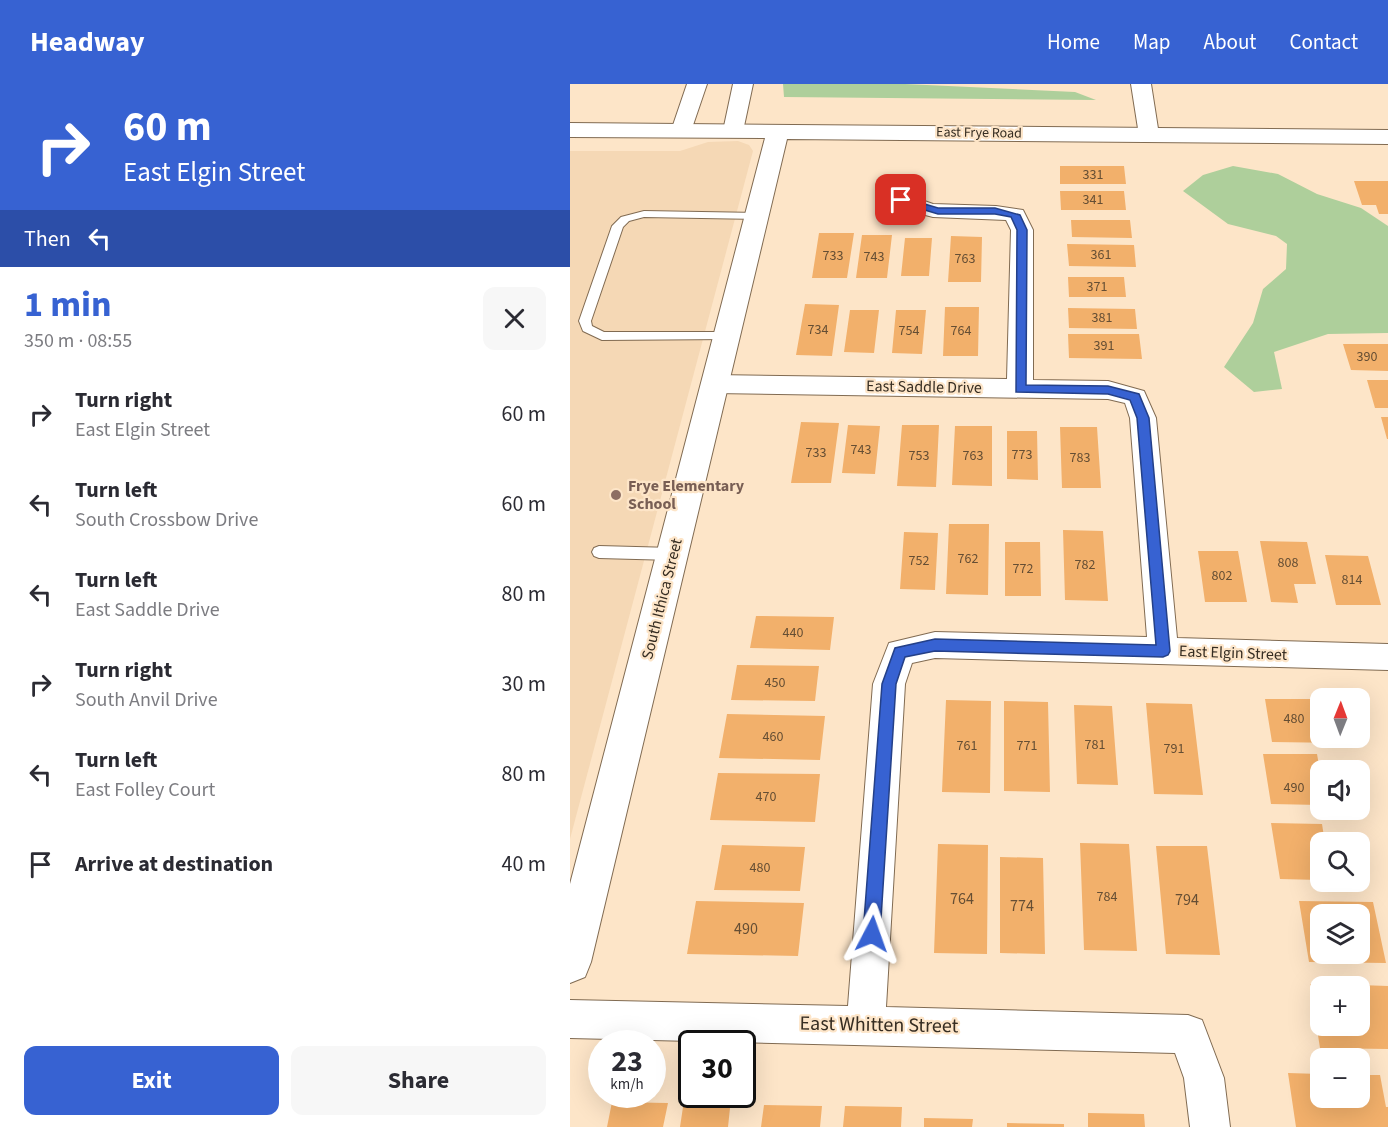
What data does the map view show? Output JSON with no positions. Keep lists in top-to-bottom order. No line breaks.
{"streets":{"street":["East Frye Road","East Saddle Drive","South Ithica Street","East Elgin Street","East Whitten Street"]},"crossings":[["East Frye Road","South Ithica Street"],["East Saddle Drive","South Ithica Street"],["East Saddle Drive","East Elgin Street"],["East Elgin Street","East Whitten Street"]],"places":["Frye Elementary School"],"house_numbers":["331","341","361","733","743","763","371","381","734","754","764","391","390","743","733","773","753","763","783","762","752","808","782","772","802","814","440","450","480","460","781","761","771","791","490","470","480","784","764","794","774","490"],"north":"top","page":{"header":"Headway","nav":["Home","Map","About","Contact"],"turn":["60 m","East Elgin Street"],"then":"Then","heading":["1 min","350 m · 08:55"],"list":[{"name":"Turn right","note":"East Elgin Street","value":"60 m"},{"name":"Turn left","note":"South Crossbow Drive","value":"60 m"},{"name":"Turn left","note":"East Saddle Drive","value":"80 m"},{"name":"Turn right","note":"South Anvil Drive","value":"30 m"},{"name":"Turn left","note":"East Folley Court","value":"80 m"},{"name":"Arrive at destination","value":"40 m"}],"map_buttons":["+","−"],"speed":"23 km/h","limit":"30","buttons":["Exit","Share"]}}
